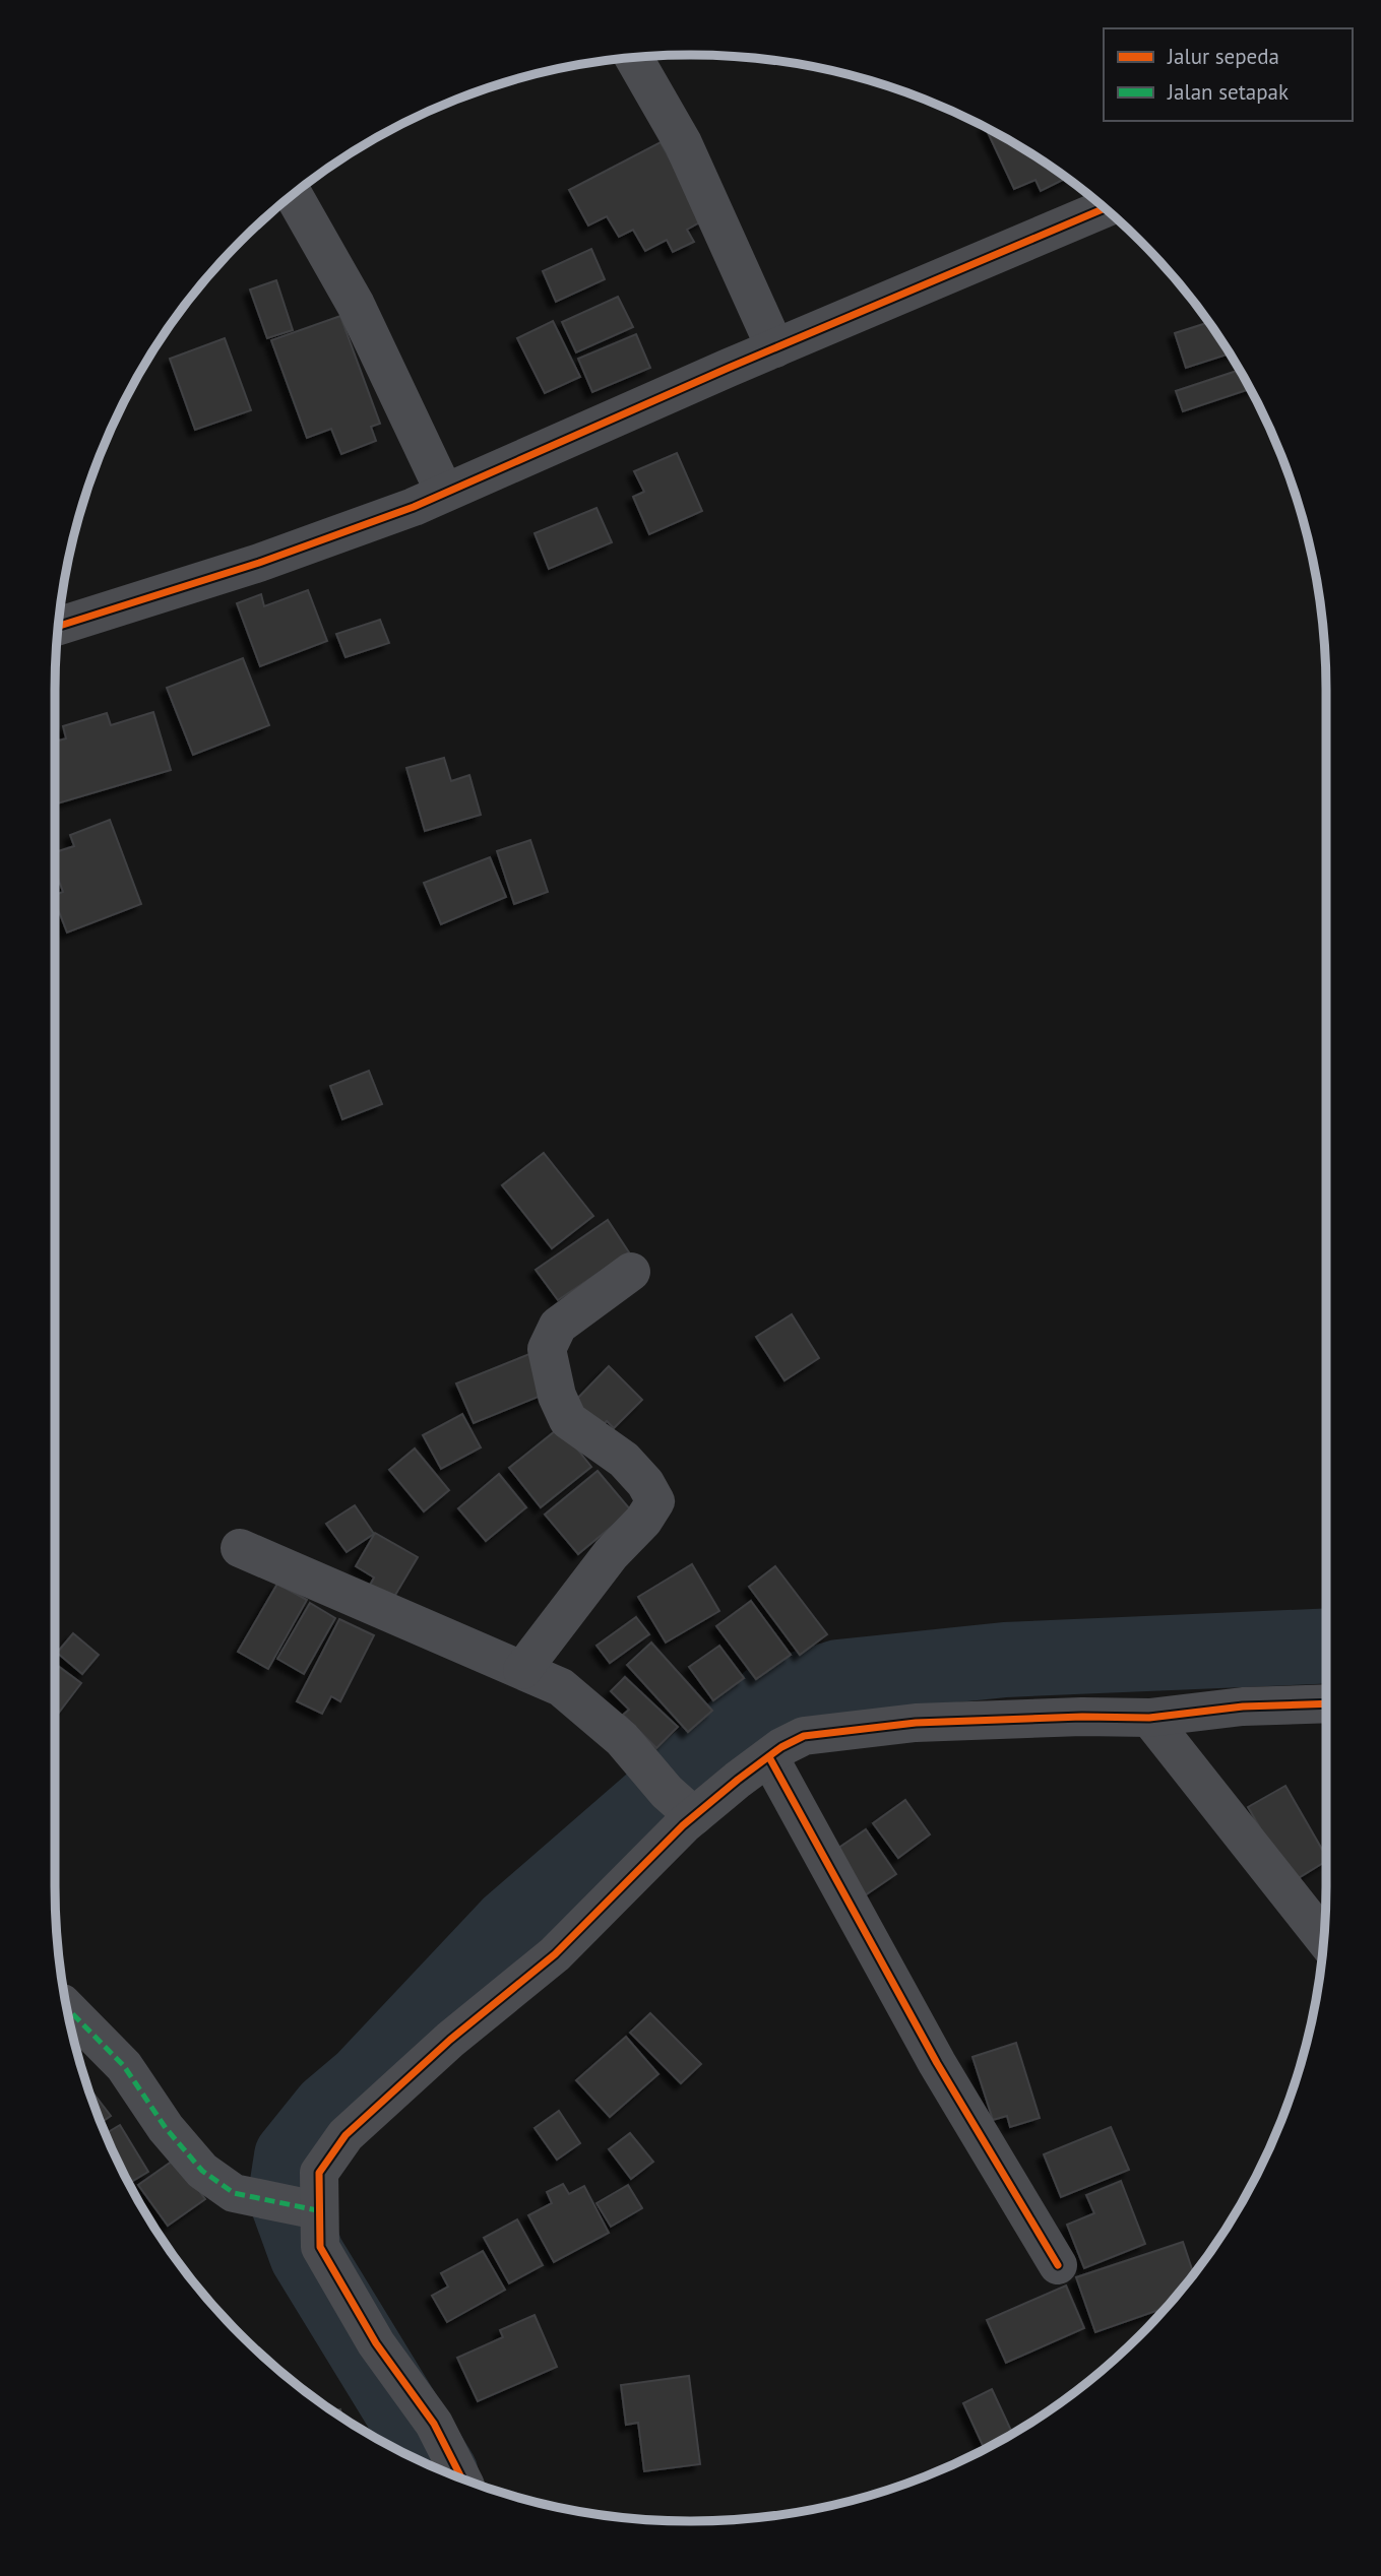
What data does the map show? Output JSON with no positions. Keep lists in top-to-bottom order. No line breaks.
{"legend":["Jalur sepeda","Jalan setapak"]}
